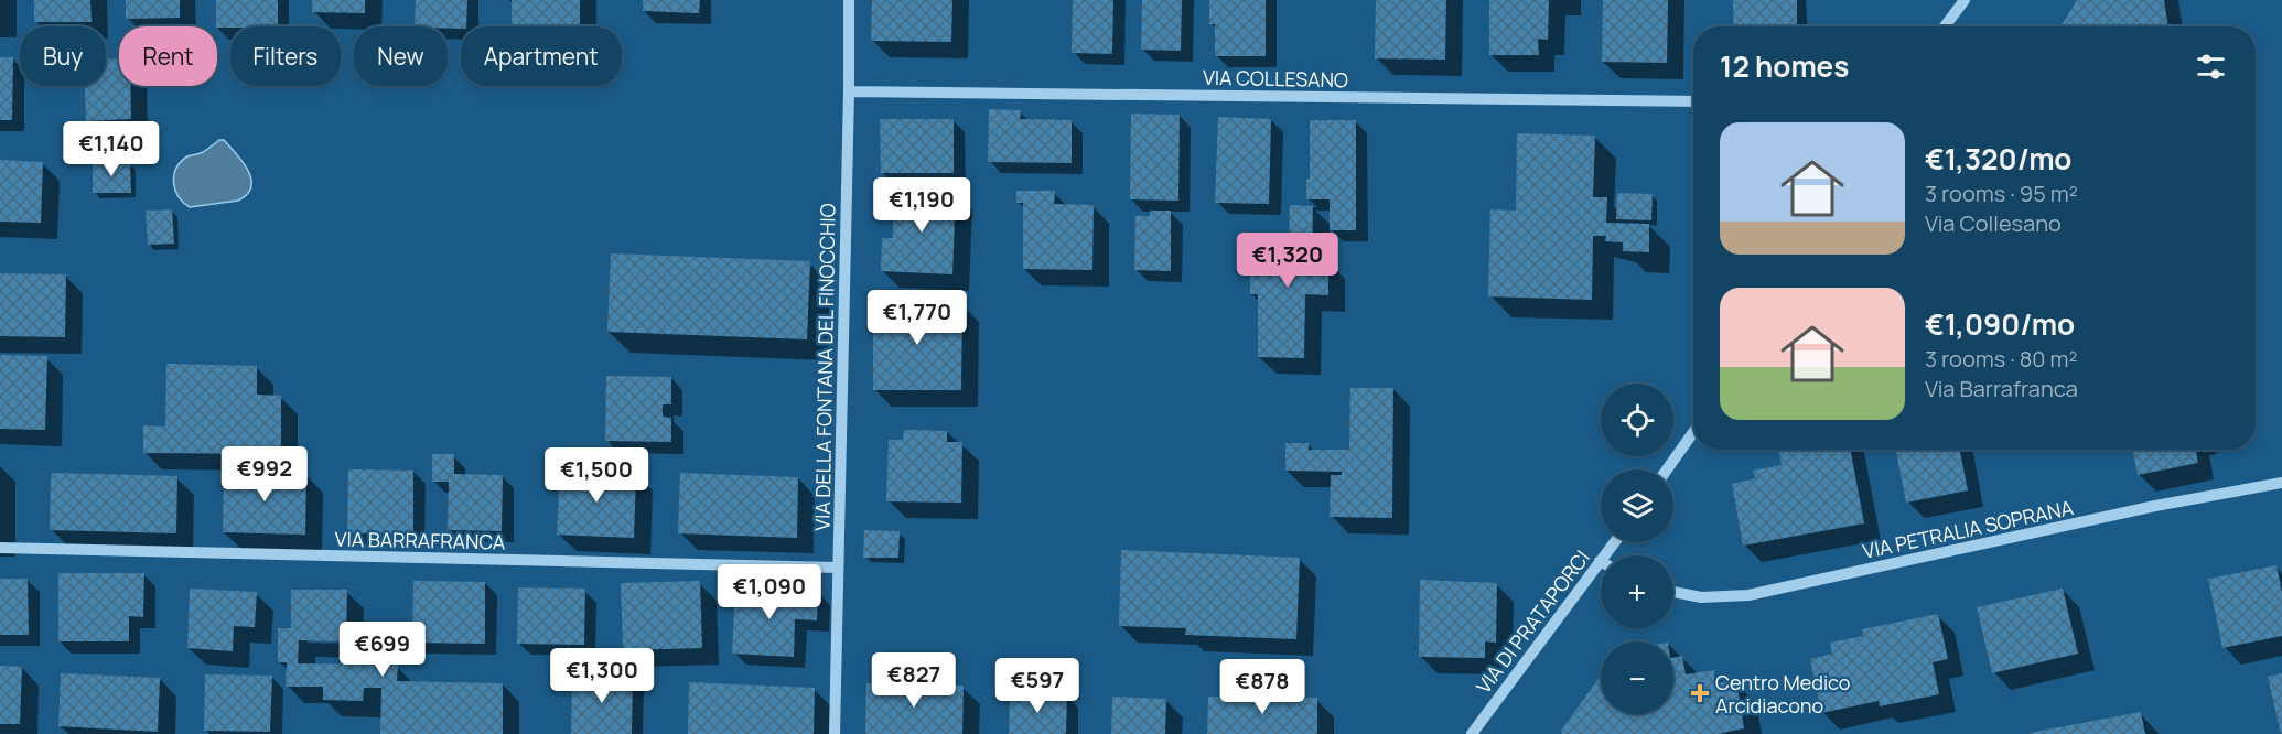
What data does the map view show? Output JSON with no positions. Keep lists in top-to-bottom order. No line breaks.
{"streets":{"street":["VIA COLLESANO","VIA DELLA FONTANA DEL FINOCCHIO","VIA PETRALIA SOPRANA","VIA BARRAFRANCA","VIA DI PRATAPORCI"]},"crossings":[["VIA COLLESANO","VIA DELLA FONTANA DEL FINOCCHIO"],["VIA DELLA FONTANA DEL FINOCCHIO","VIA BARRAFRANCA"]],"places":{"health":["Centro Medico Arcidiacono"]},"page":{"chip":["Buy","Rent","Filters","New","Apartment"],"heading":"12 homes","list":[{"name":"€1,320/mo","note":"3 rooms · 95 m² · Via Collesano"},{"name":"€1,090/mo","note":"3 rooms · 80 m² · Via Barrafranca"}],"price":["€1,140","€1,190","€1,320","€1,770","€992","€1,500","€1,090","€699","€1,300","€827","€597","€878"],"map_buttons":["+","−"]}}
